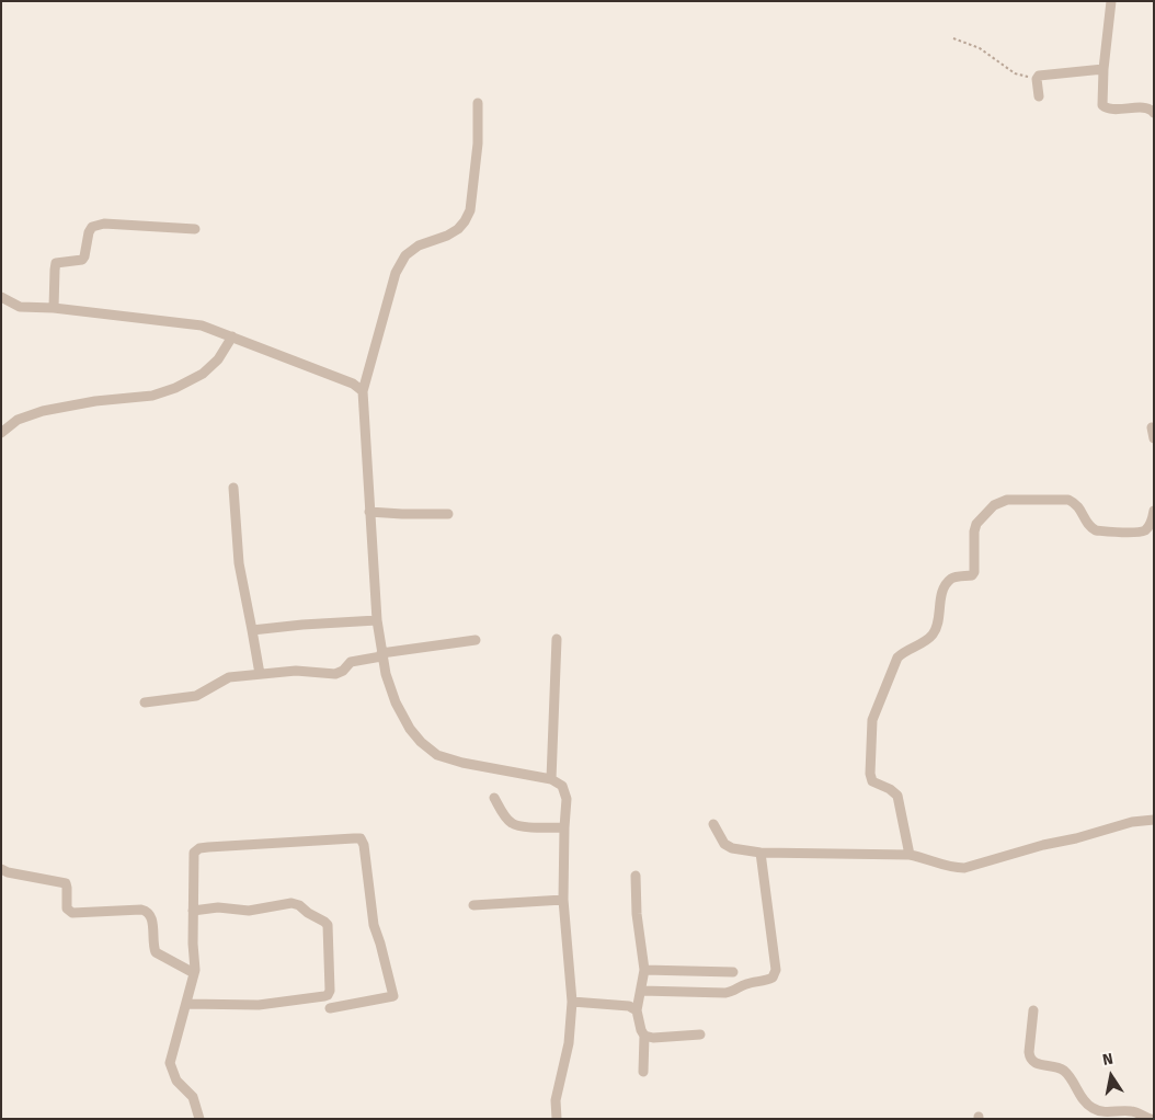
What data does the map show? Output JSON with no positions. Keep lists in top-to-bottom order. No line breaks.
{"north":"top"}
